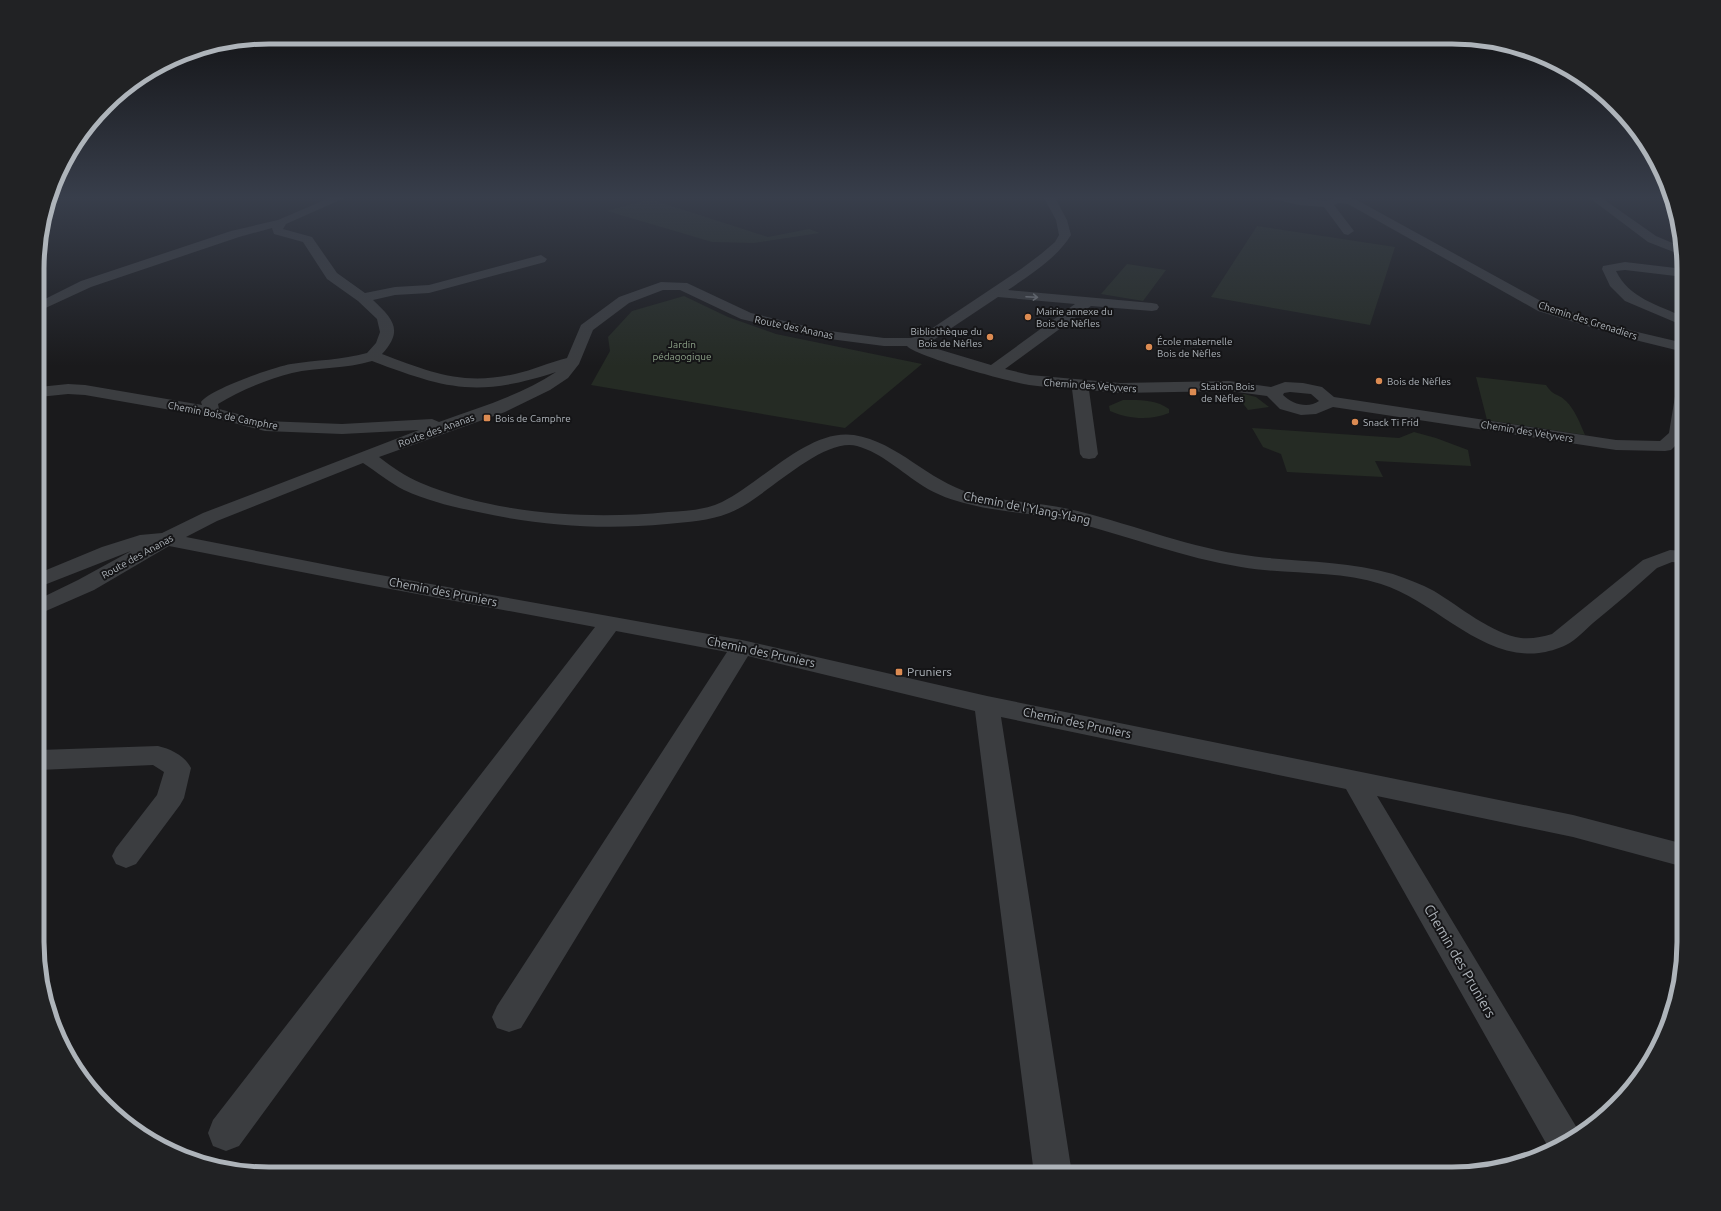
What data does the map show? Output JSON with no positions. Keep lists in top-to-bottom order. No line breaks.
{"streets":{"street":["Chemin des Grenadiers","Route des Ananas","Chemin des Vetyvers","Chemin Bois de Camphre","Chemin de l'Ylang-Ylang","Chemin des Pruniers"]},"crossings":[["Route des Ananas","Chemin des Vetyvers"],["Route des Ananas","Chemin Bois de Camphre"],["Route des Ananas","Chemin de l'Ylang-Ylang"],["Route des Ananas","Chemin des Pruniers"]],"parks":["Jardin pédagogique"],"places":{"other":["Mairie annexe du Bois de Nèfles","Bibliothèque du Bois de Nèfles","École maternelle Bois de Nèfles","Bois de Nèfles","Snack Ti Frid"],"transit":["Station Bois de Nèfles","Bois de Camphre","Pruniers"]}}
